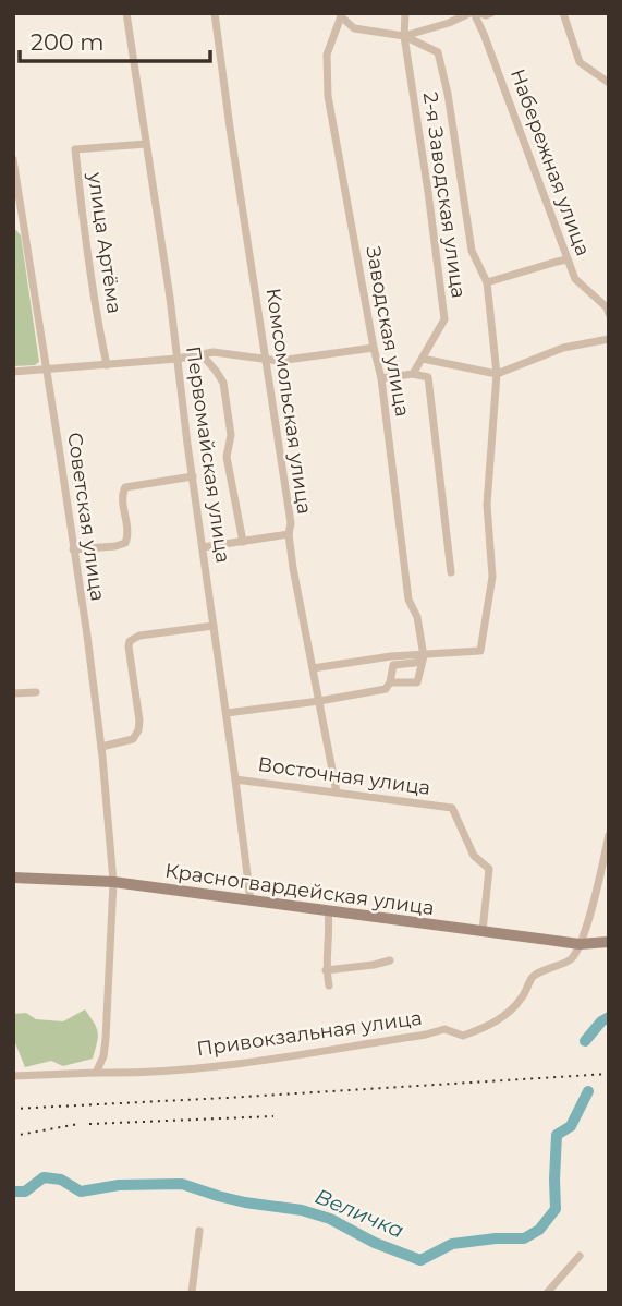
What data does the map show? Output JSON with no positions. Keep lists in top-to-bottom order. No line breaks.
{"streets":{"street":["Набережная улица","2-я Заводская улица","улица Артёма","Заводская улица","Комсомольская улица","Первомайская улица","Советская улица","Восточная улица","Красногвардейская улица","Привокзальная улица"]},"crossings":[["улица Артёма","Первомайская улица"],["Комсомольская улица","Восточная улица"],["Первомайская улица","Восточная улица"],["Первомайская улица","Красногвардейская улица"],["Советская улица","Красногвардейская улица"],["Восточная улица","Красногвардейская улица"],["Красногвардейская улица","Привокзальная улица"]],"water":["Величка"],"scale_bar":"200 m"}
